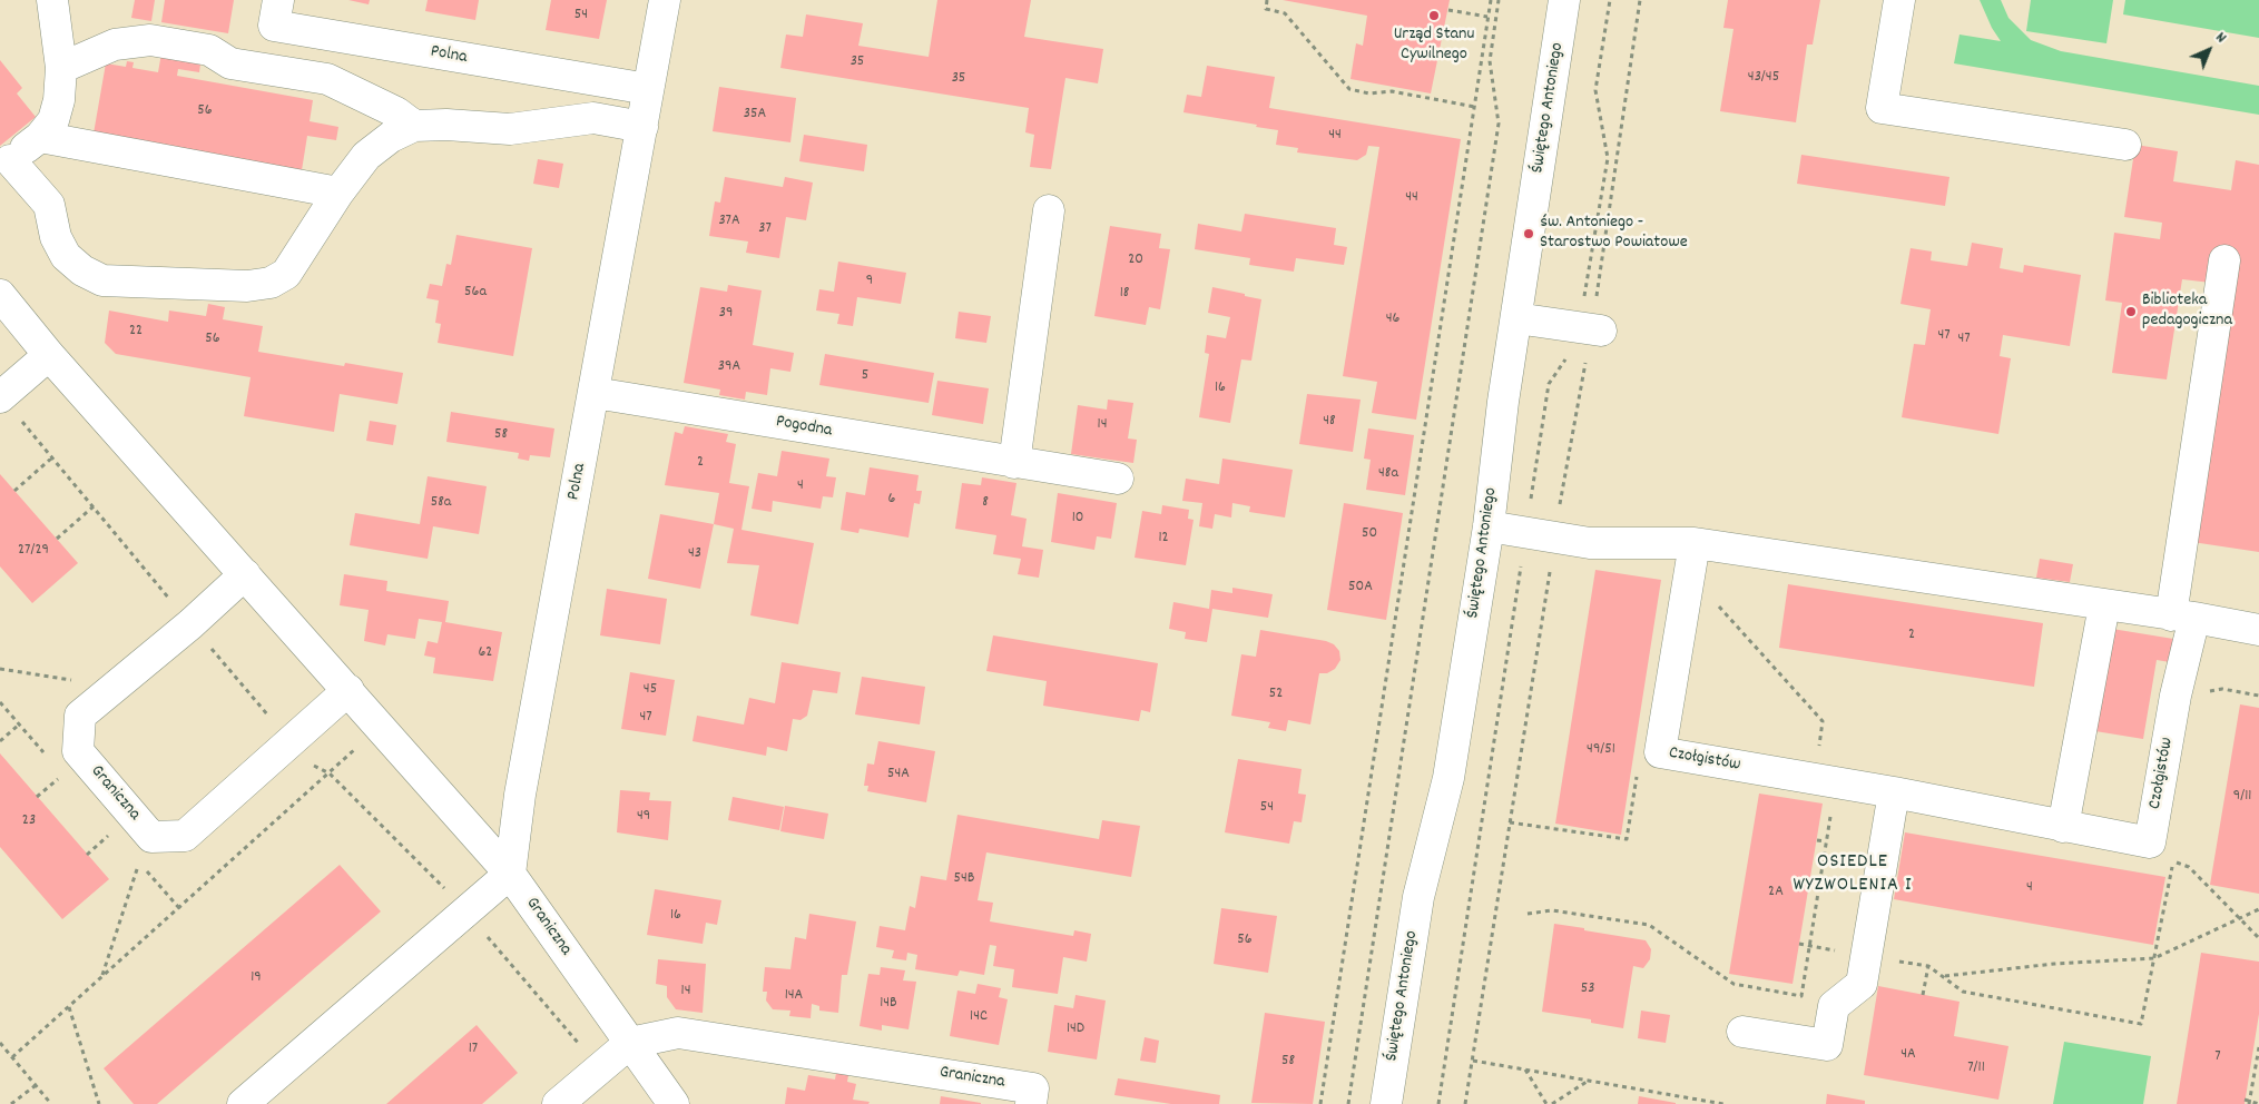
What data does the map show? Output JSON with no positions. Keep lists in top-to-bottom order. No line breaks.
{"streets":{"street":["Polna","Świętego Antoniego","Pogodna","Czołgistów","Graniczna"]},"crossings":[["Polna","Pogodna"],["Polna","Graniczna"]],"districts":["OSIEDLE WYZWOLENIA I"],"places":["Urząd Stanu Cywilnego","św. Antoniego - Starostwo Powiatowe","Biblioteka pedagogiczna"],"house_numbers":["54","35","43/45","35","56","35A","44","44","37A","37","20","9","56a","18","39","46","22","47","56","47","39A","5","16","48","14","58","2","48a","4","6","58a","8","10","50","12","27/29","43","50A","2","62","45","52","47","49/51","54A","9/11","54","49","23","54B","4","2A","16","56","19","53","14","14A","14B","14C","14D","17","4A","7","58","7/11"],"north":"top right"}
